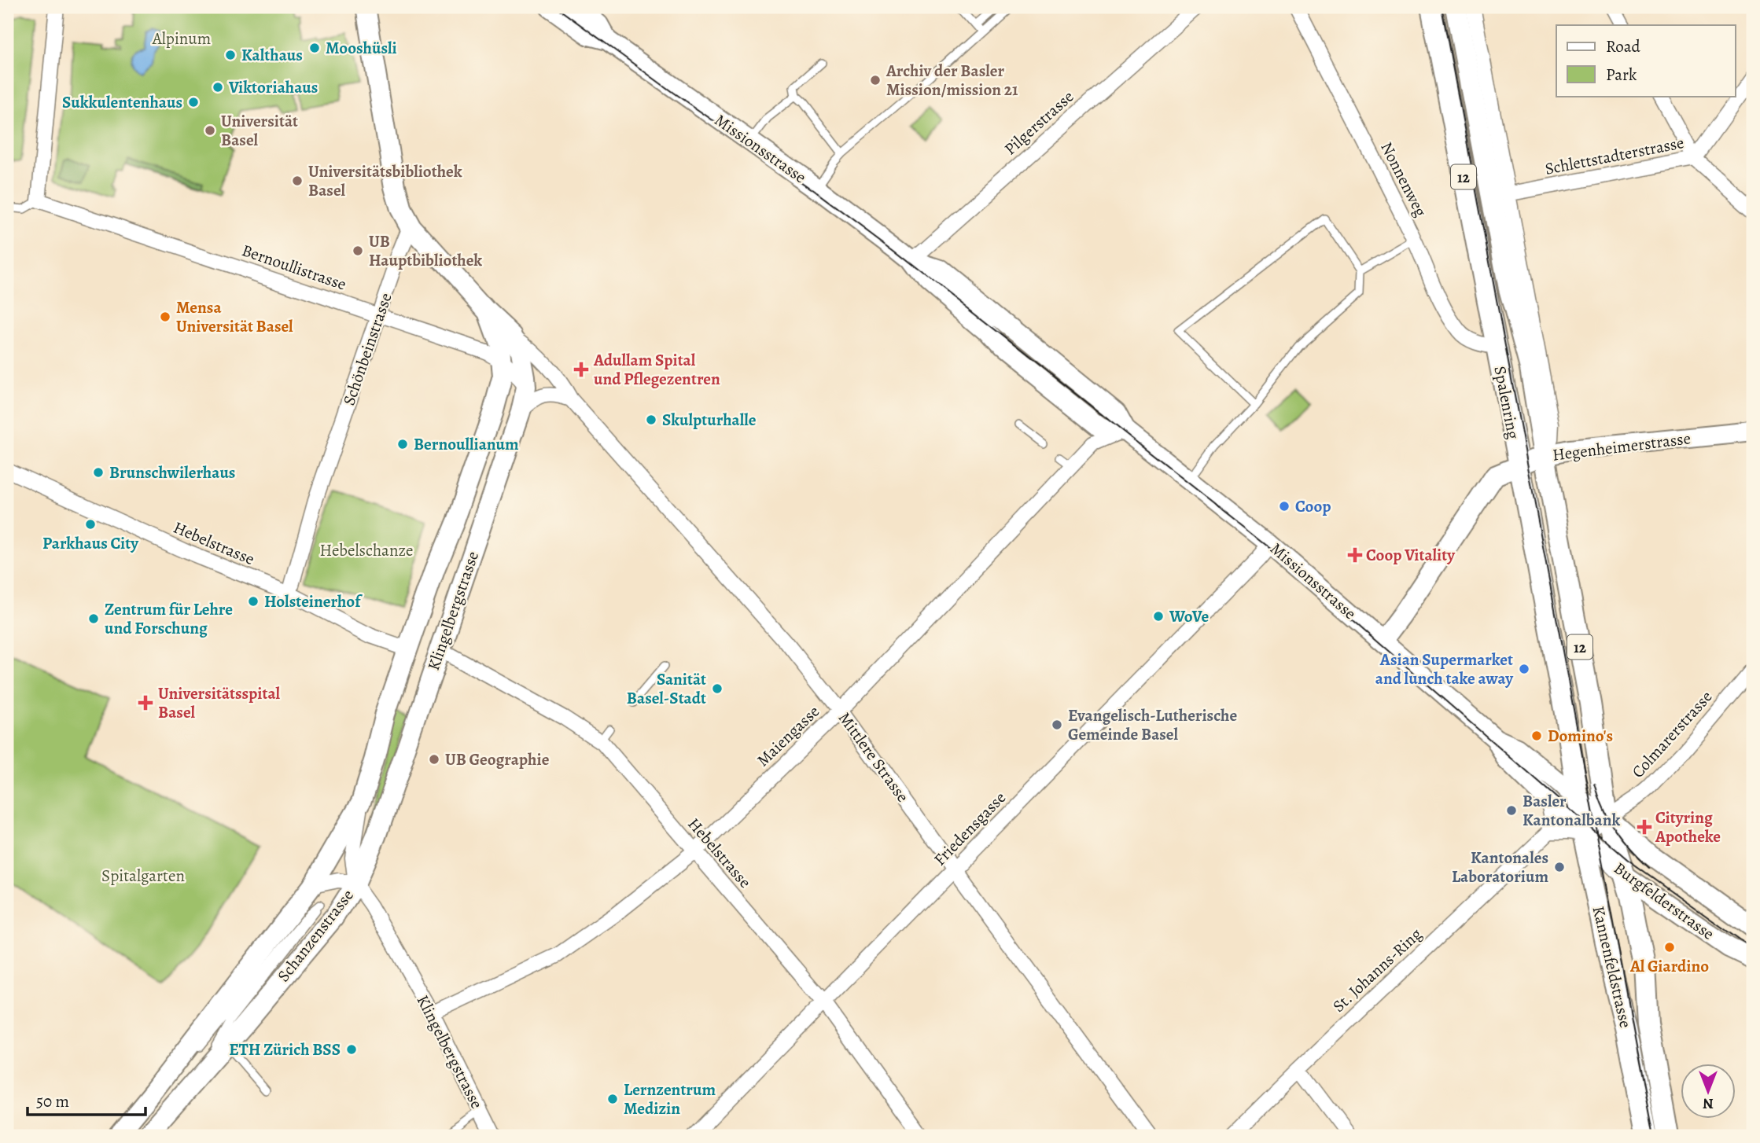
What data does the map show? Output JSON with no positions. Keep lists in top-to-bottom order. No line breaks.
{"streets":{"main road":["Missionsstrasse","12","Spalenring","Hegenheimerstrasse","Klingelbergstrasse","Mittlere Strasse","Burgfelderstrasse","Schanzenstrasse","Kannenfeldstrasse"],"street":["Pilgerstrasse","Schlettstadterstrasse","Nonnenweg","Bernoullistrasse","Schönbeinstrasse","Hebelstrasse","Colmarerstrasse","Maiengasse","Friedensgasse","St. Johanns-Ring"]},"crossings":[["Pilgerstrasse","Missionsstrasse"],["Missionsstrasse","Spalenring"],["Missionsstrasse","Hegenheimerstrasse"],["Missionsstrasse","Colmarerstrasse"],["Missionsstrasse","Maiengasse"],["Missionsstrasse","Friedensgasse"],["Missionsstrasse","Burgfelderstrasse"],["Missionsstrasse","Kannenfeldstrasse"],["Schlettstadterstrasse","Spalenring"],["Nonnenweg","Spalenring"],["Bernoullistrasse","Schönbeinstrasse"],["Bernoullistrasse","Klingelbergstrasse"],["Bernoullistrasse","Mittlere Strasse"],["Schönbeinstrasse","Hebelstrasse"],["Schönbeinstrasse","Mittlere Strasse"],["Spalenring","Hegenheimerstrasse"],["Spalenring","Colmarerstrasse"],["Spalenring","Burgfelderstrasse"],["Spalenring","Kannenfeldstrasse"],["Hebelstrasse","Klingelbergstrasse"],["Hebelstrasse","Maiengasse"],["Hebelstrasse","Friedensgasse"],["Klingelbergstrasse","Maiengasse"],["Klingelbergstrasse","Mittlere Strasse"],["Klingelbergstrasse","Schanzenstrasse"],["Colmarerstrasse","Burgfelderstrasse"],["Colmarerstrasse","Kannenfeldstrasse"],["Maiengasse","Mittlere Strasse"],["Mittlere Strasse","Friedensgasse"],["Burgfelderstrasse","Kannenfeldstrasse"]],"parks":["Alpinum","Hebelschanze","Spitalgarten"],"places":{"other":["Mooshüsli","Kalthaus","Archiv der Basler Mission/mission 21","Viktoriahaus","Sukkulentenhaus","Universität Basel","Universitätsbibliothek Basel","UB Hauptbibliothek","Mensa Universität Basel","Skulpturhalle","Bernoullianum","Brunschwilerhaus","Coop","Parkhaus City","Holsteinerhof","WoVe","Zentrum für Lehre und Forschung","Asian Supermarket and lunch take away","Sanität Basel-Stadt","Evangelisch-Lutherische Gemeinde Basel","Domino's","UB Geographie","Basler Kantonalbank","Kantonales Laboratorium","Al Giardino","ETH Zürich BSS","Lernzentrum Medizin"],"health":["Adullam Spital und Pflegezentren","Coop Vitality","Universitätsspital Basel","Cityring Apotheke"]},"legend":["Road","Park"],"scale_bar":"50 m","north":"bottom"}
